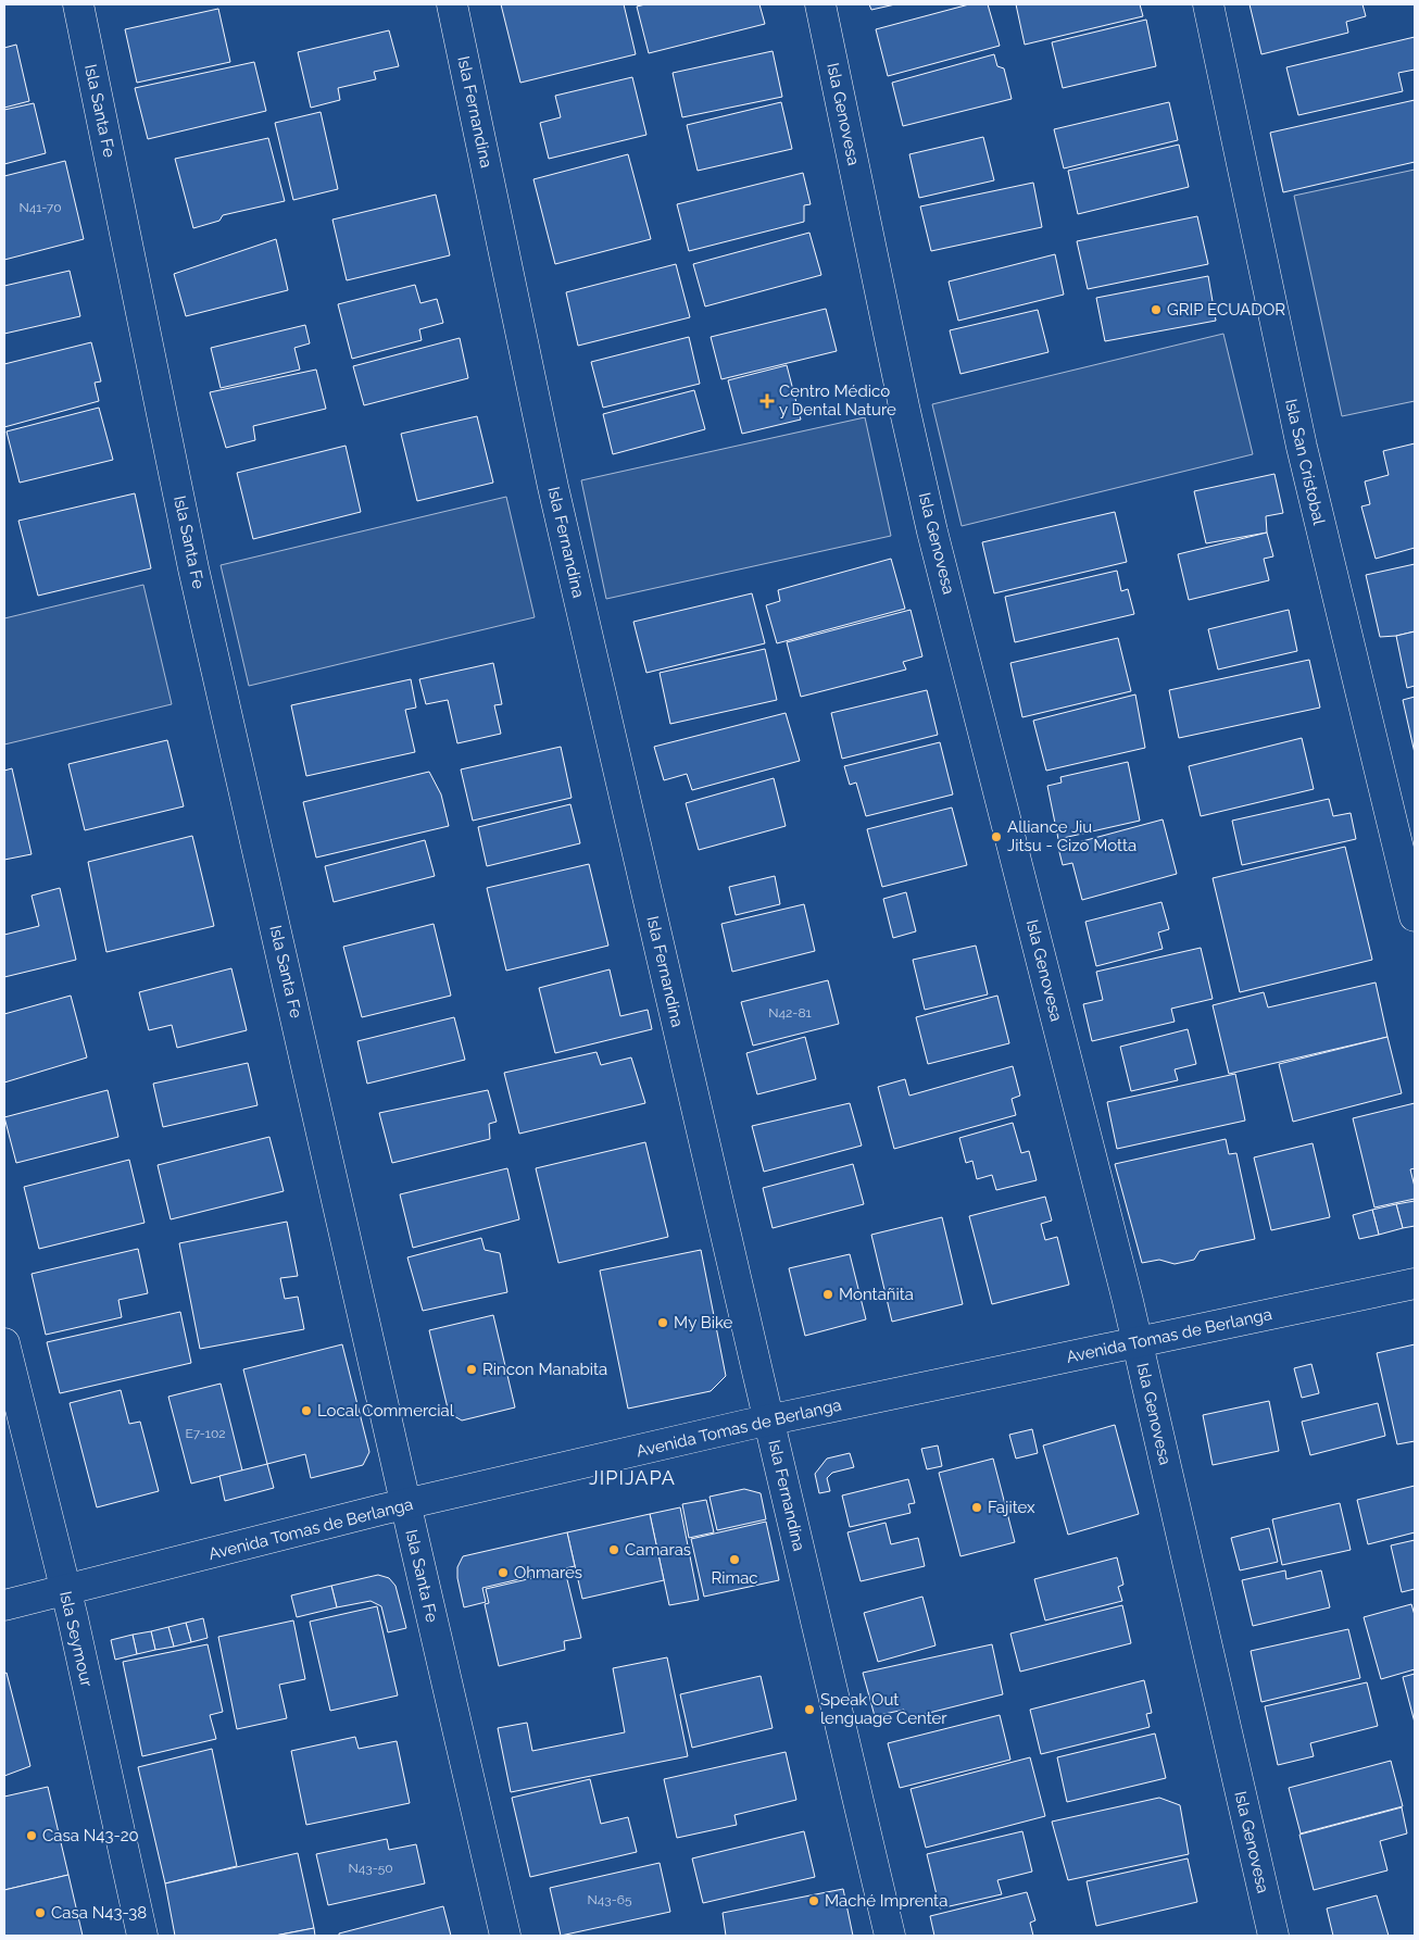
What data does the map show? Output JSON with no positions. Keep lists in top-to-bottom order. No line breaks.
{"streets":{"street":["Isla Santa Fe","Isla Fernandina","Isla Genovesa","Isla San Cristobal","Avenida Tomas de Berlanga","Isla Seymour"]},"crossings":[["Isla Santa Fe","Avenida Tomas de Berlanga"],["Isla Fernandina","Avenida Tomas de Berlanga"],["Isla Genovesa","Avenida Tomas de Berlanga"],["Avenida Tomas de Berlanga","Isla Seymour"]],"districts":["JIPIJAPA"],"places":{"other":["GRIP ECUADOR","Alliance Jiu Jitsu - Cizo Motta","Montañita","My Bike","Rincon Manabita","Local Commercial","Fajitex","Camaras","Rimac","Ohmares","Speak Out lenguage Center","Casa N43-20","Maché Imprenta","Casa N43-38"],"health":["Centro Médico y Dental Nature"]},"house_numbers":["N41-70","N42-81","E7-102","N43-50","N43-65"]}
